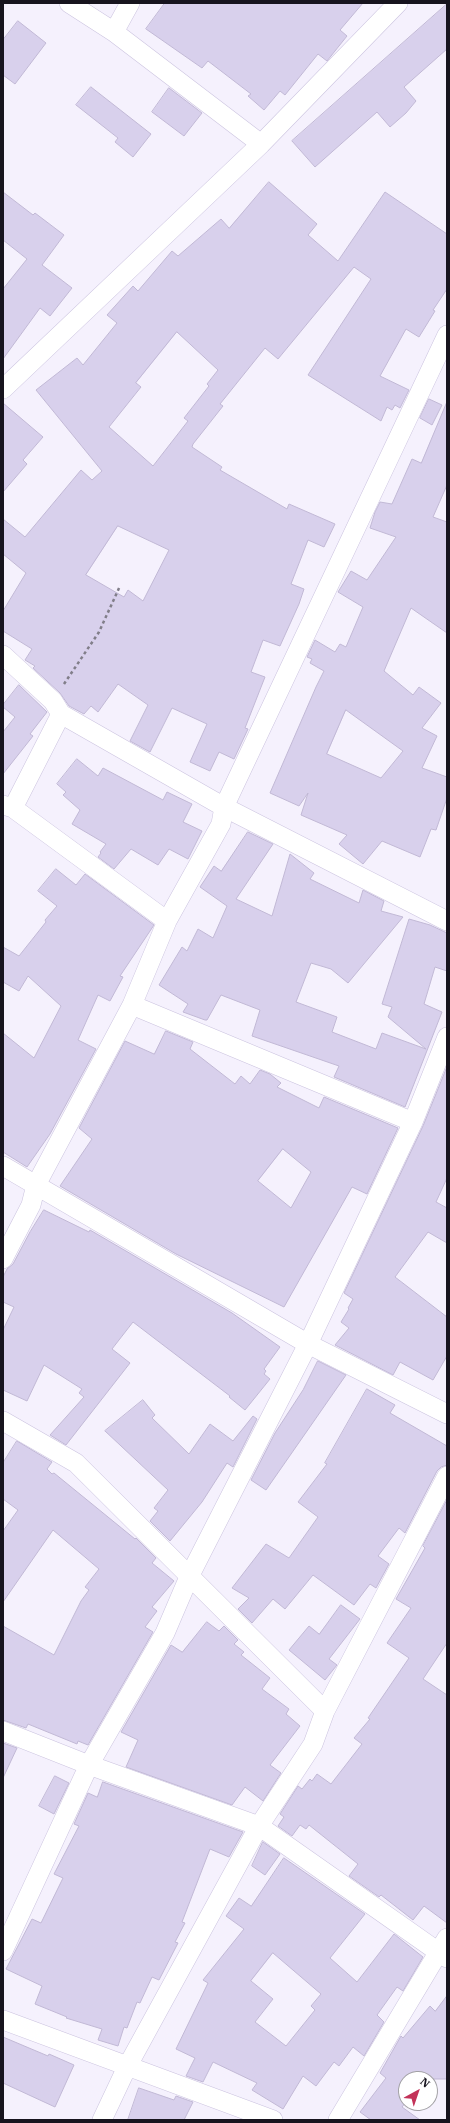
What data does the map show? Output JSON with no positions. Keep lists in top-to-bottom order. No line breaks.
{"north":"top right"}
